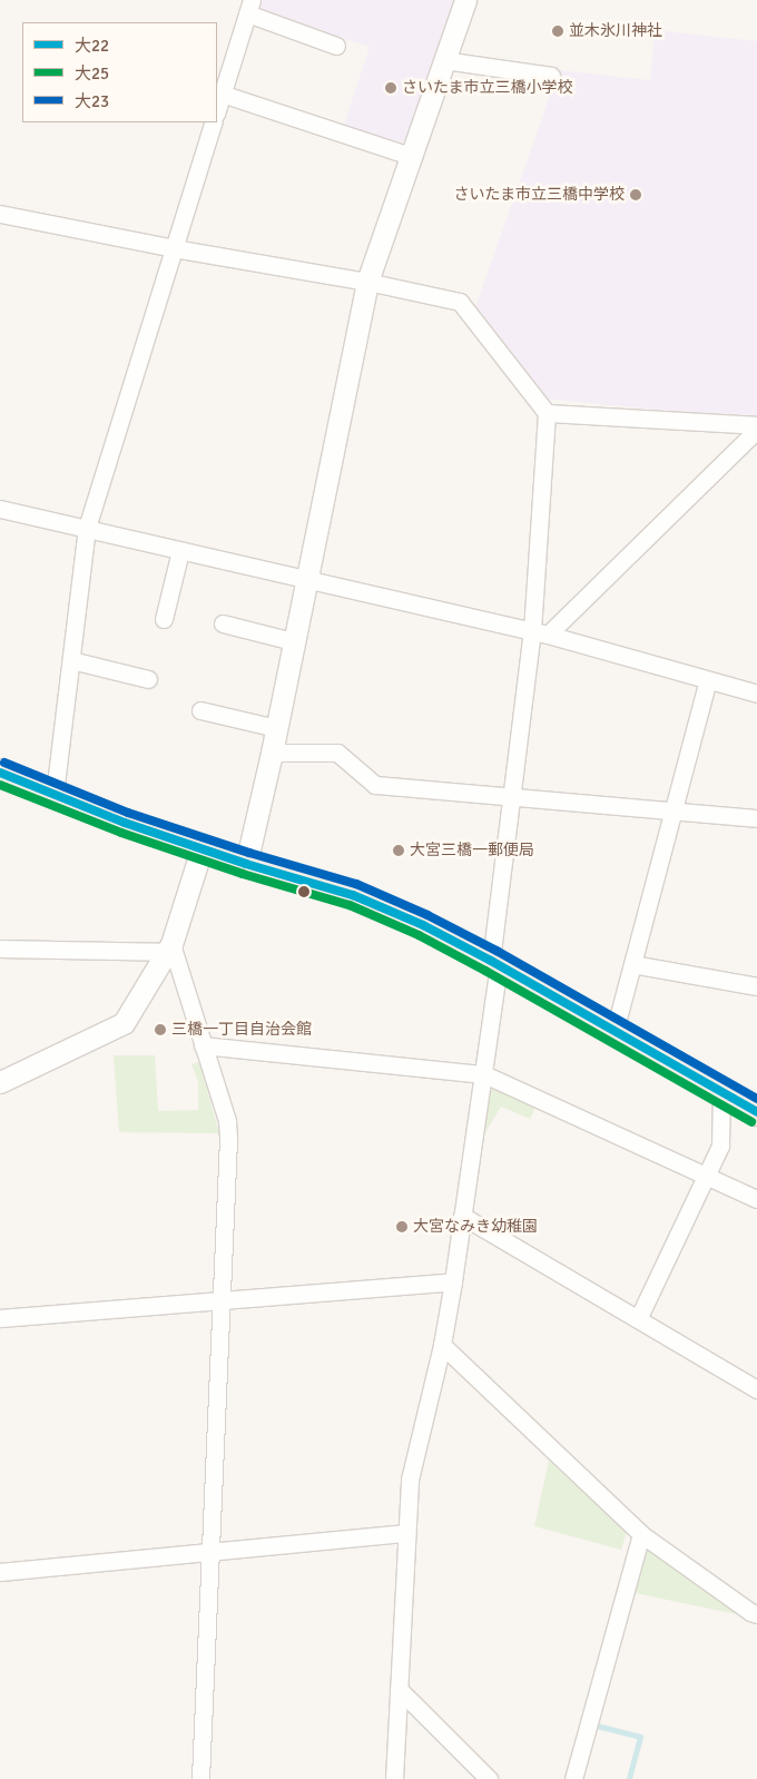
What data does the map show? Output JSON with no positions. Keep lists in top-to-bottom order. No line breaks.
{"places":["並木氷川神社","さいたま市立三橋小学校","さいたま市立三橋中学校","大宮三橋一郵便局","三橋一丁目自治会館","大宮なみき幼稚園"],"lines":["transit line 大23","transit line 大22","transit line 大25"],"legend":["大22","大25","大23"]}
